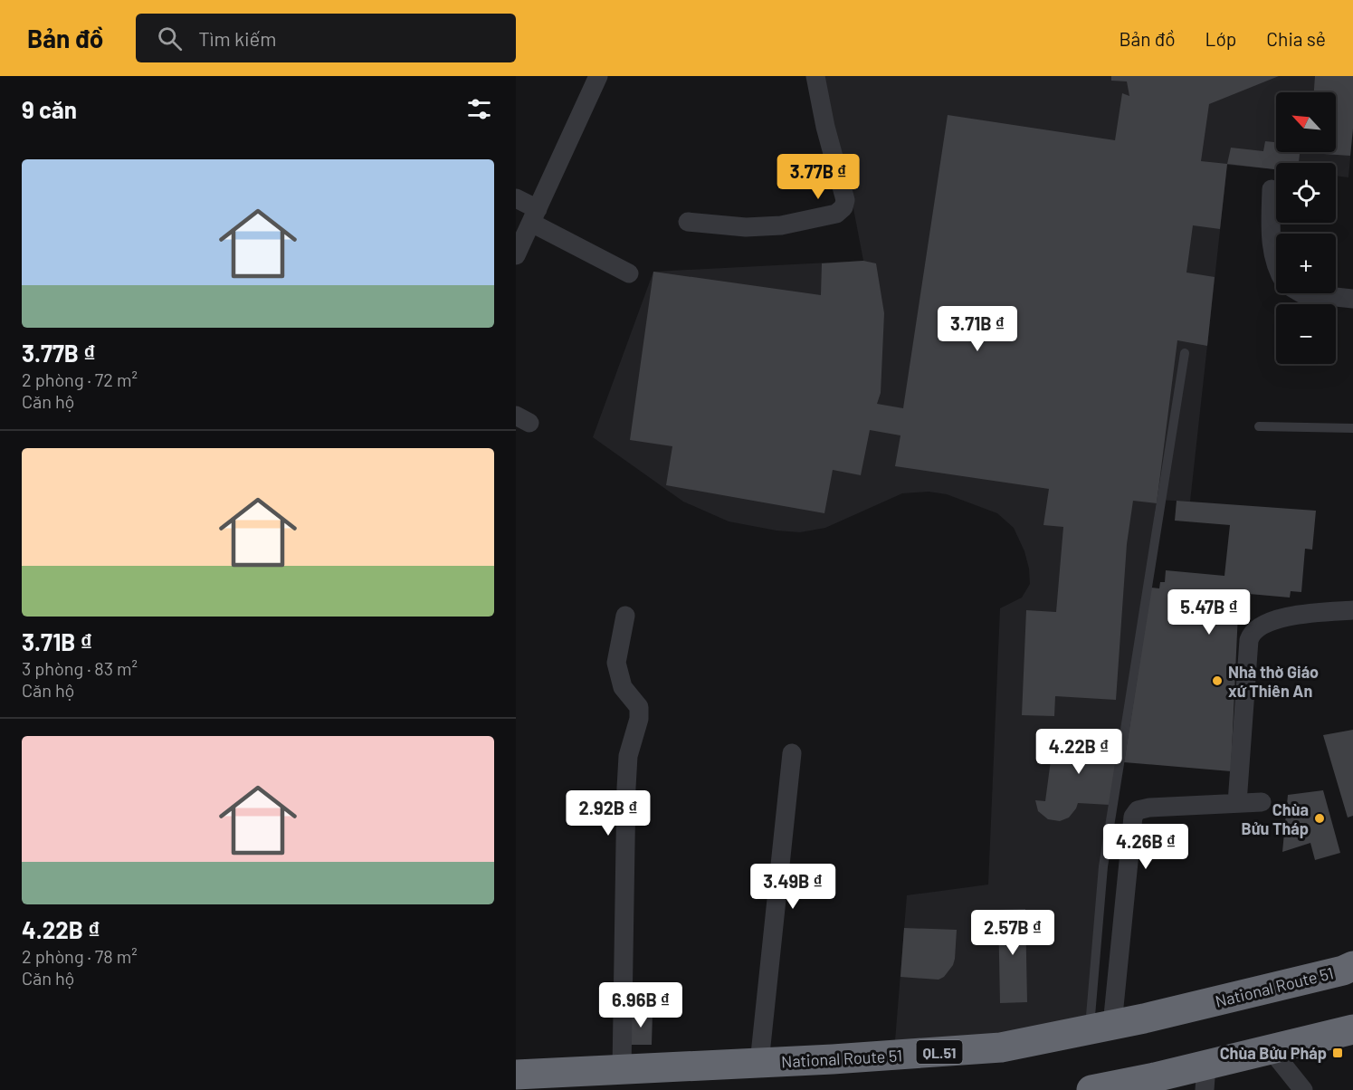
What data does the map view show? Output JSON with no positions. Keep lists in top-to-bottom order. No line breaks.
{"streets":{"highway":["National Route 51","QL.51"]},"places":{"other":["Nhà thờ Giáo xứ Thiên An","Chùa Bửu Tháp"],"transit":["Chùa Bửu Pháp"]},"north":"top left","page":{"header":"Bản đồ","search":"Tìm kiếm","nav":["Bản đồ","Lớp","Chia sẻ"],"heading":"9 căn","map_buttons":["+","−"],"list":[{"name":"3.77B ₫","note":"2 phòng · 72 m² · Căn hộ"},{"name":"3.71B ₫","note":"3 phòng · 83 m² · Căn hộ"},{"name":"4.22B ₫","note":"2 phòng · 78 m² · Căn hộ"}],"price":["3.77B ₫","3.71B ₫","5.47B ₫","4.22B ₫","2.92B ₫","4.26B ₫","3.49B ₫","2.57B ₫","6.96B ₫"]}}
